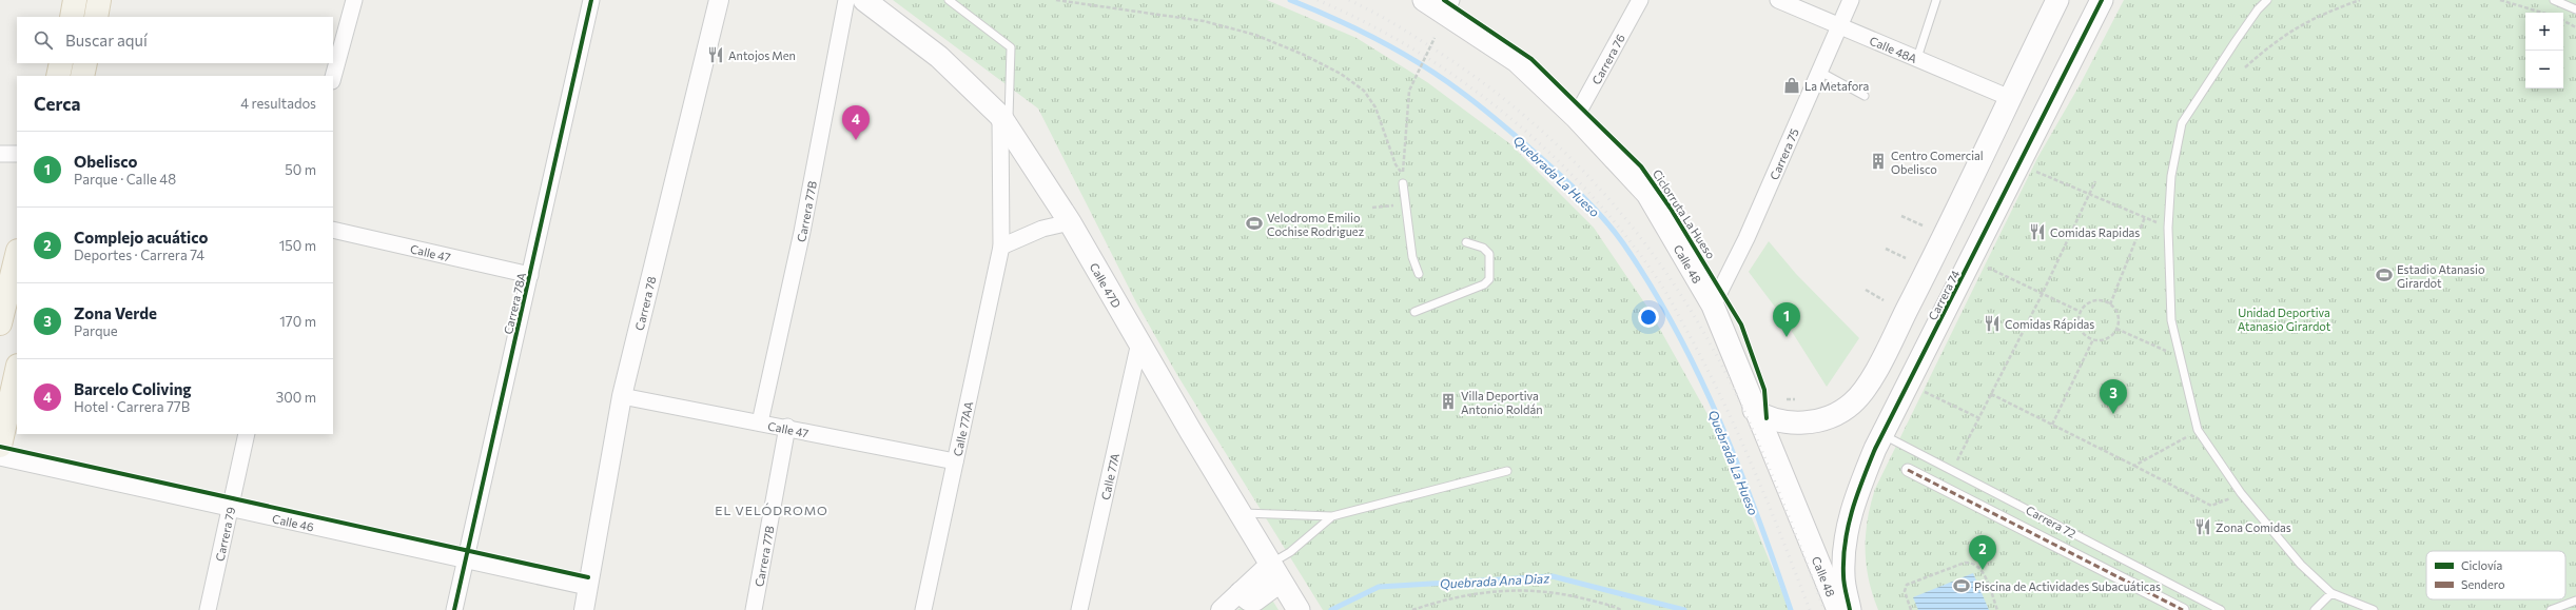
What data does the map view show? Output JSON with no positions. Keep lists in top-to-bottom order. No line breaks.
{"streets":{"main road":["Calle 48","Calle 47D","Carrera 74"],"street":["Calle 48A","Carrera 76","Carrera 75","Carrera 77B","Calle 47","Carrera 78A","Carrera 78","Calle 77AA","Calle 77A","Calle 46","Carrera 79"],"lane":["Carrera 72"],"cycle path":["Ciclorruta La Hueso"]},"crossings":[["Calle 48A","Carrera 75"],["Carrera 76","Calle 48"],["Carrera 75","Calle 48"],["Carrera 77B","Calle 47"],["Calle 47","Carrera 78A"],["Calle 47","Carrera 78"],["Calle 47","Calle 77AA"],["Calle 47D","Calle 77AA"],["Calle 47D","Calle 77A"],["Carrera 74","Carrera 72"],["Carrera 78A","Calle 46"],["Carrera 78","Calle 46"],["Calle 46","Carrera 79"]],"districts":["EL VELÓDROMO"],"water":["Quebrada La Hueso","Quebrada Ana Diaz"],"parks":["Unidad Deportiva Atanasio Girardot"],"places":{"restaurant":["Antojos Men","Comidas Rapidas","Comidas Rápidas","Zona Comidas"],"shop":["La Metafora"],"building":["Centro Comercial Obelisco","Villa Deportiva Antonio Roldán"],"sports":["Velodromo Emilio Cochise Rodriguez","Estadio Atanasio Girardot","Piscina de Actividades Subacuáticas"]},"legend":["Ciclovía","Sendero"],"page":{"map_buttons":["+","−"],"search":"Buscar aquí","heading":["Cerca","4 resultados"],"pins":["4","1","3","2"],"list":[{"mark":"1","name":"Obelisco","note":"Parque · Calle 48","value":"50 m"},{"mark":"2","name":"Complejo acuático","note":"Deportes · Carrera 74","value":"150 m"},{"mark":"3","name":"Zona Verde","note":"Parque","value":"170 m"},{"mark":"4","name":"Barcelo Coliving","note":"Hotel · Carrera 77B","value":"300 m"}]}}
